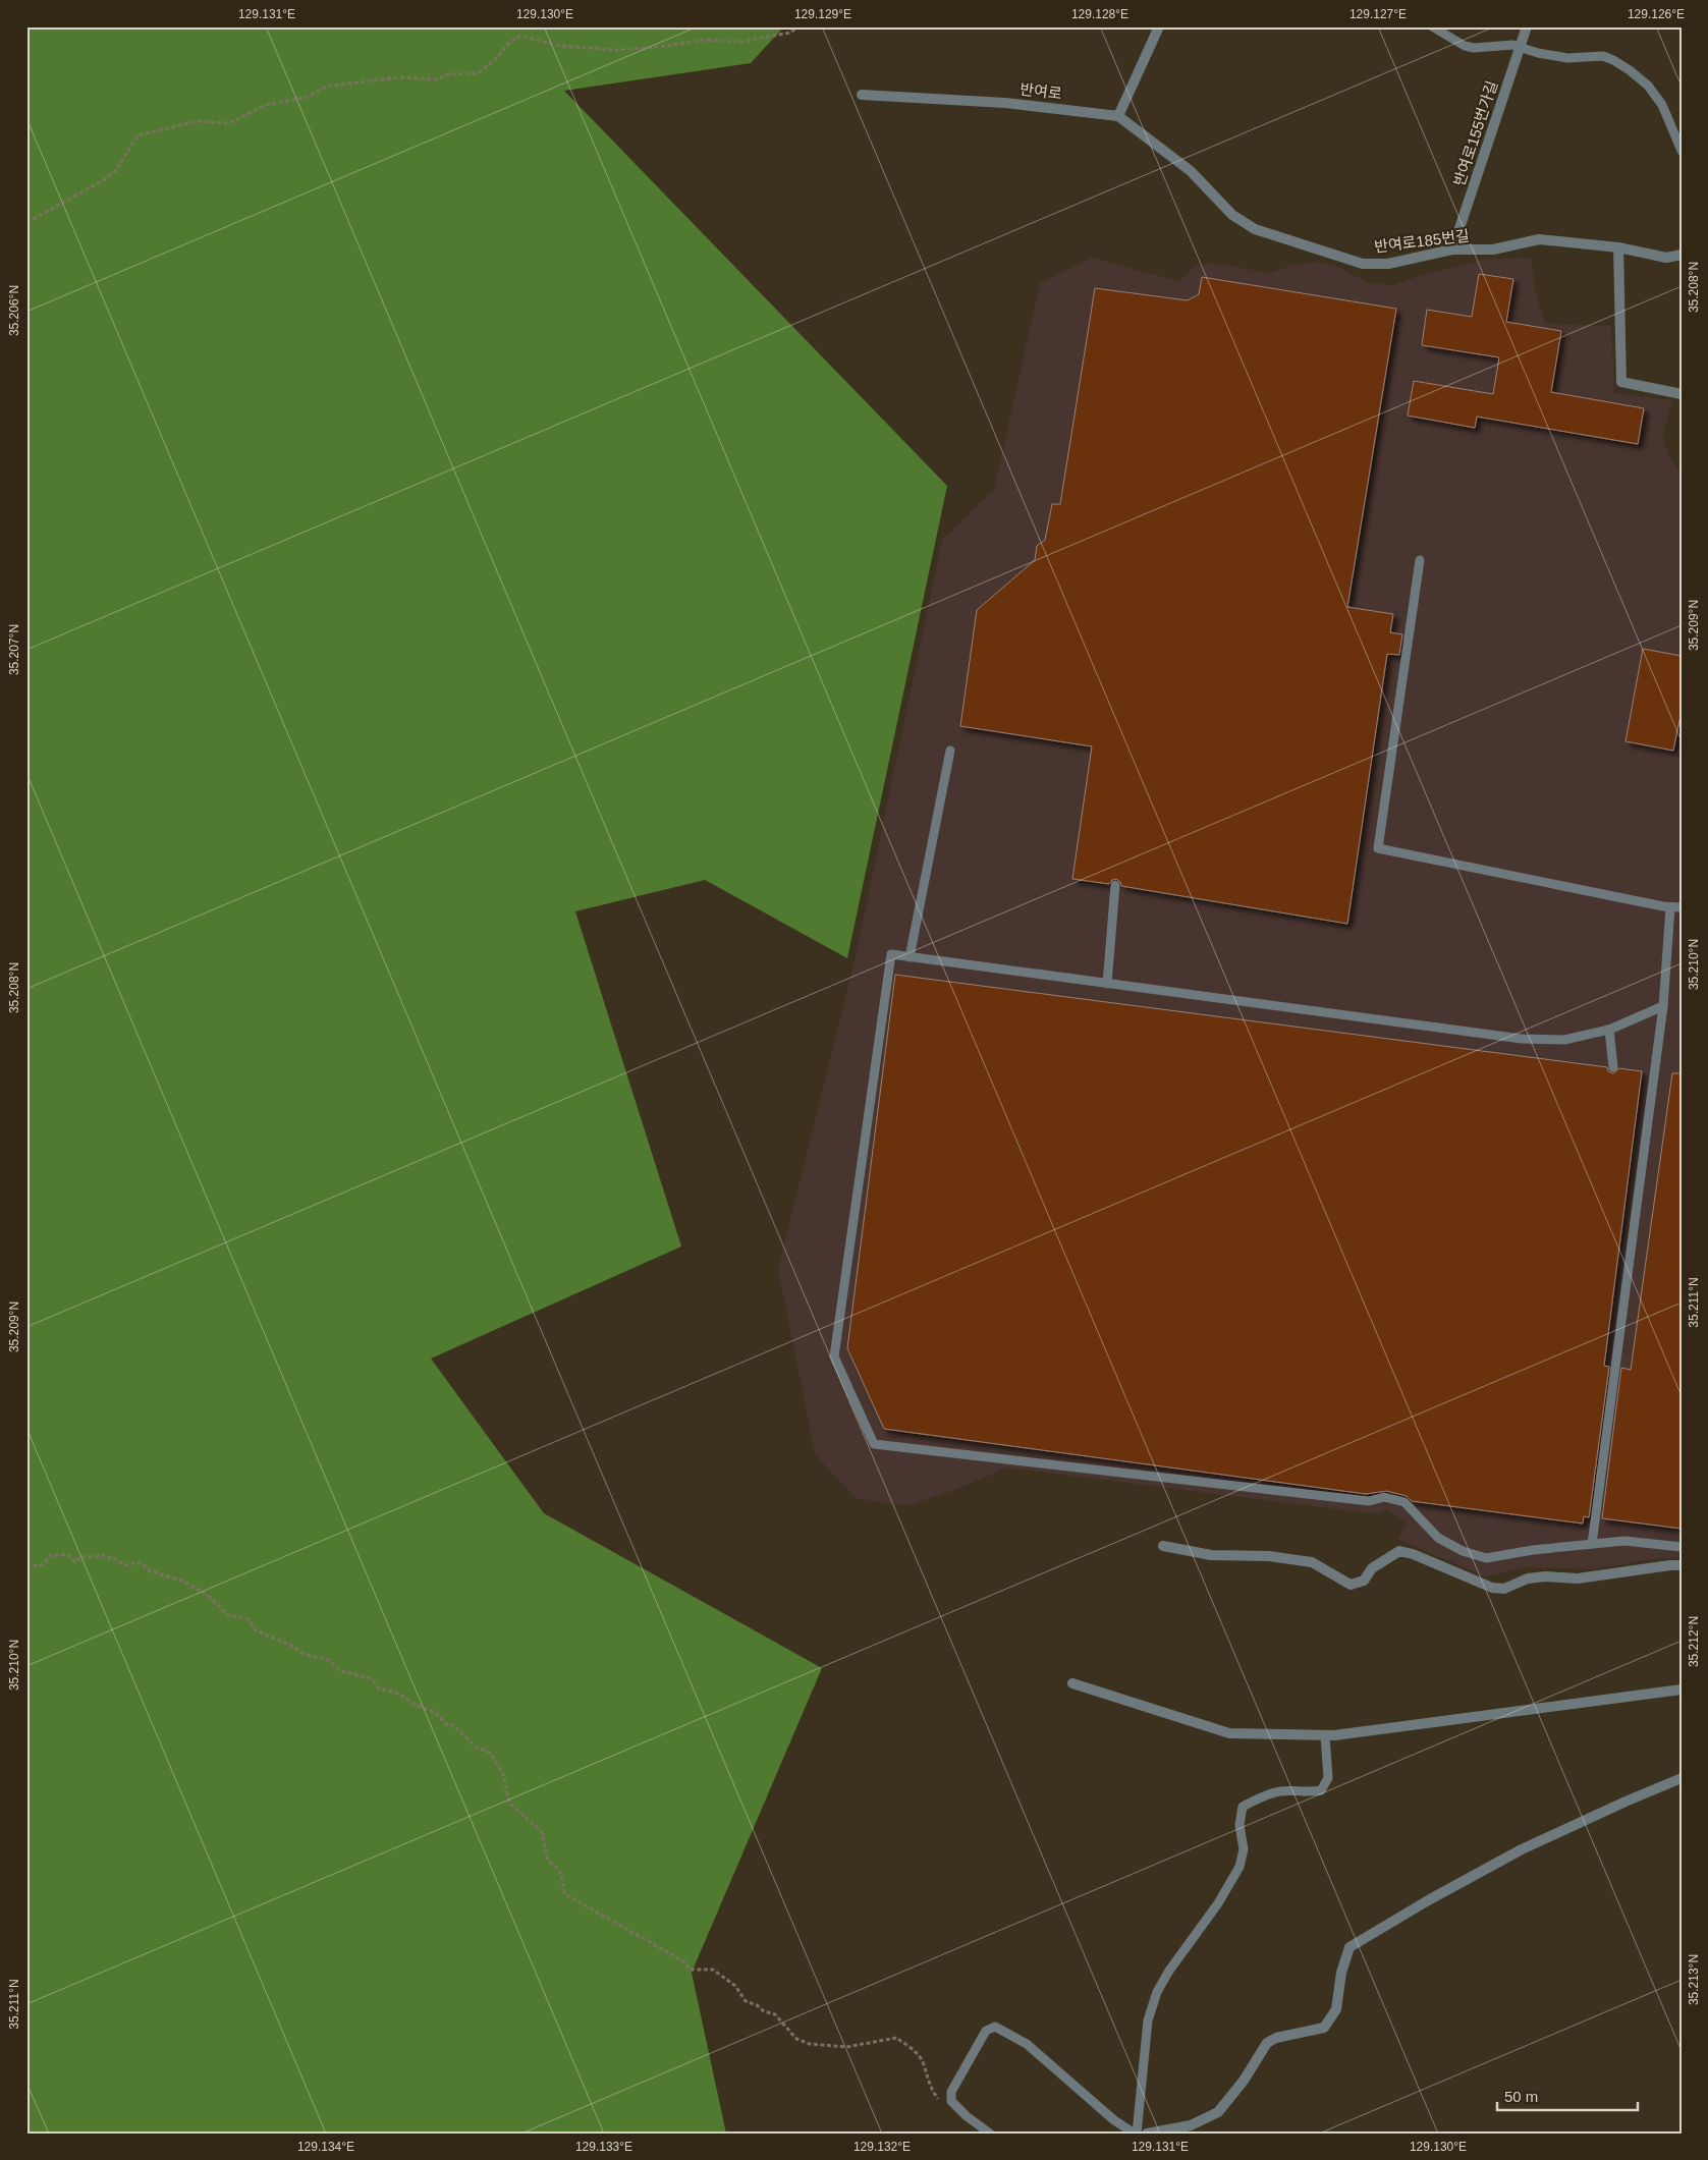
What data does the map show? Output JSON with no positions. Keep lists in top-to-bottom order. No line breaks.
{"streets":{"street":["반여로","반여로155번가길","반여로185번길"]},"crossings":[["반여로","반여로185번길"],["반여로155번가길","반여로185번길"]],"scale_bar":"50 m","coordinates":["129.131°E","129.130°E","129.129°E","129.128°E","129.127°E","129.126°E","35.208°N","35.206°N","35.209°N","35.207°N","35.210°N","35.211°N","35.212°N","35.213°N","129.134°E","129.133°E","129.132°E"]}
